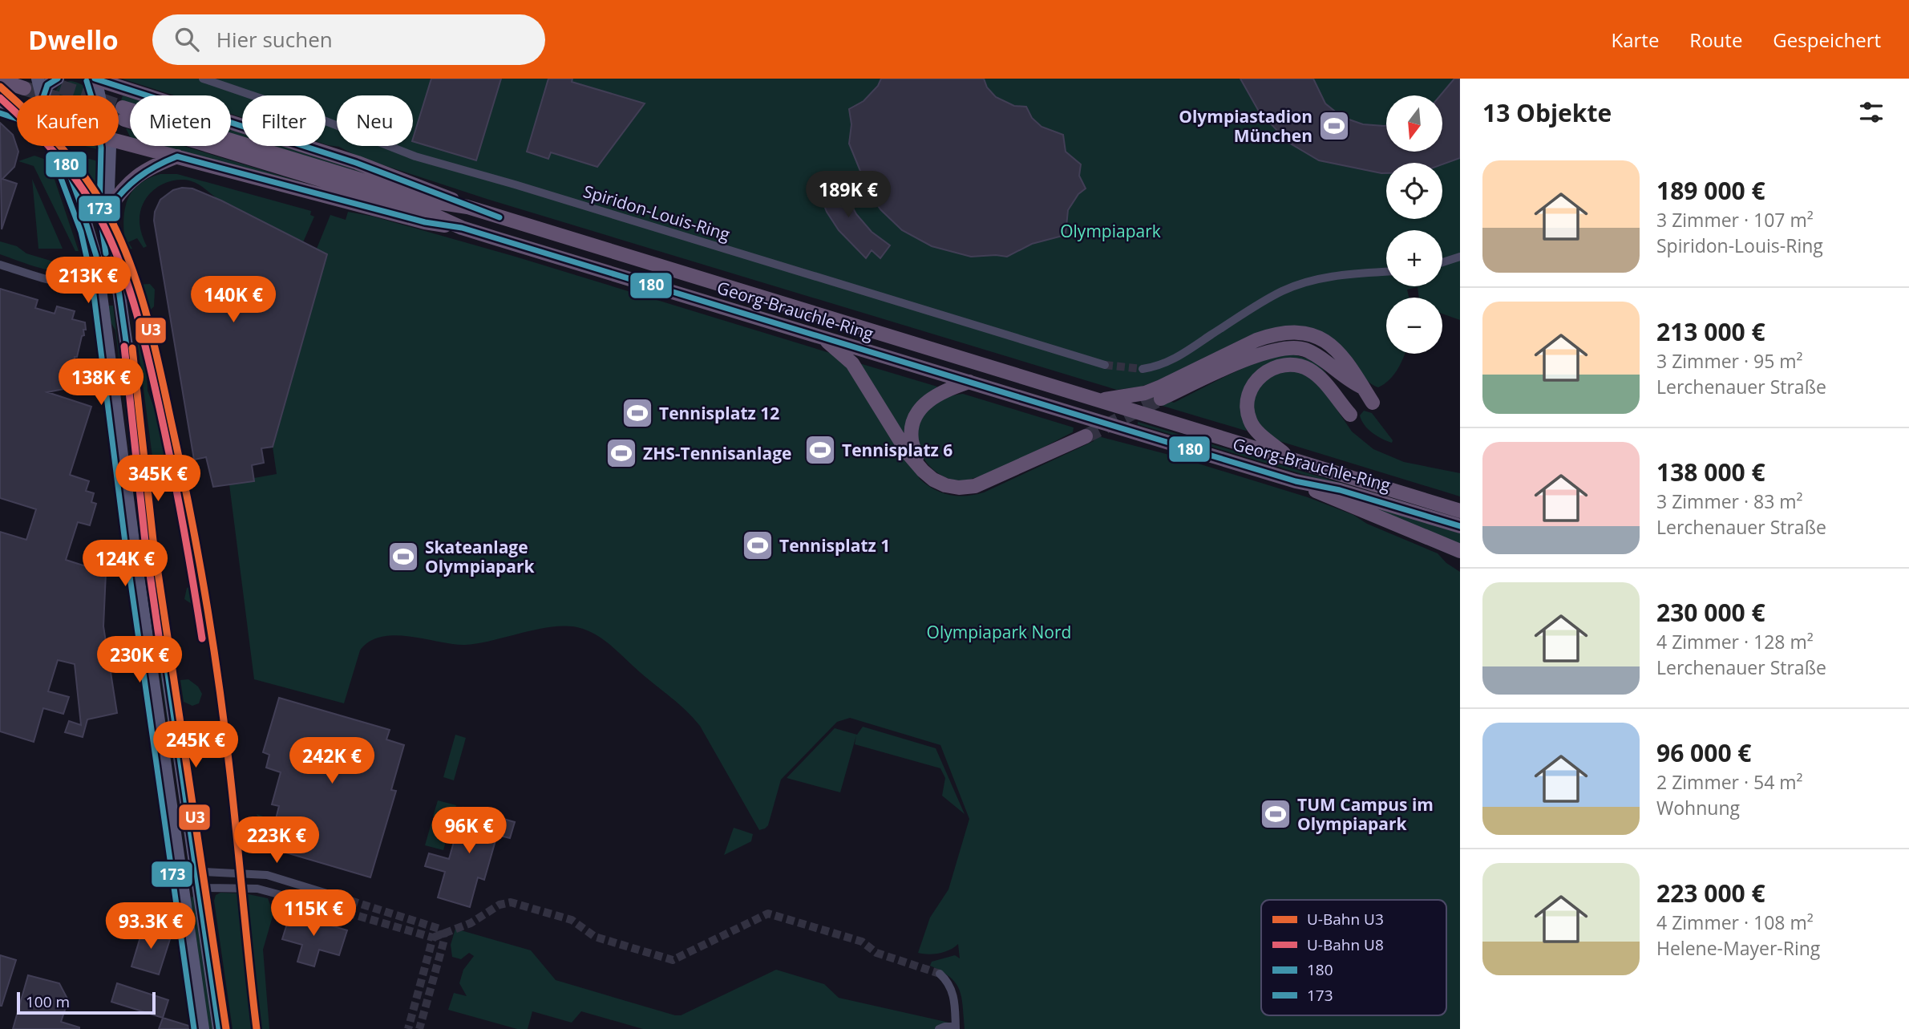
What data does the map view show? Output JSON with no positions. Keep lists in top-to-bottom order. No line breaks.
{"streets":{"highway":["Georg-Brauchle-Ring"],"street":["Spiridon-Louis-Ring"]},"parks":["Olympiapark","Olympiapark Nord"],"places":{"sports":["Olympiastadion München","Tennisplatz 12","Tennisplatz 6","ZHS-Tennisanlage","Tennisplatz 1","Skateanlage Olympiapark","TUM Campus im Olympiapark"]},"lines":["transit line 180","transit line 173","metro line U3","metro line U8"],"legend":["U-Bahn U3","U-Bahn U8","180","173"],"scale_bar":"100 m","north":"bottom","page":{"header":"Dwello","search":"Hier suchen","nav":["Karte","Route","Gespeichert"],"heading":"13 Objekte","map_buttons":["+","−"],"chip":["Kaufen","Mieten","Filter","Neu"],"list":[{"name":"189 000 €","note":"3 Zimmer · 107 m² · Spiridon-Louis-Ring"},{"name":"213 000 €","note":"3 Zimmer · 95 m² · Lerchenauer Straße"},{"name":"138 000 €","note":"3 Zimmer · 83 m² · Lerchenauer Straße"},{"name":"230 000 €","note":"4 Zimmer · 128 m² · Lerchenauer Straße"},{"name":"96 000 €","note":"2 Zimmer · 54 m² · Wohnung"},{"name":"223 000 €","note":"4 Zimmer · 108 m² · Helene-Mayer-Ring"}],"price":["189K €","213K €","140K €","138K €","345K €","124K €","230K €","245K €","242K €","96K €","223K €","115K €","93.3K €"],"scale":"100 m"}}
